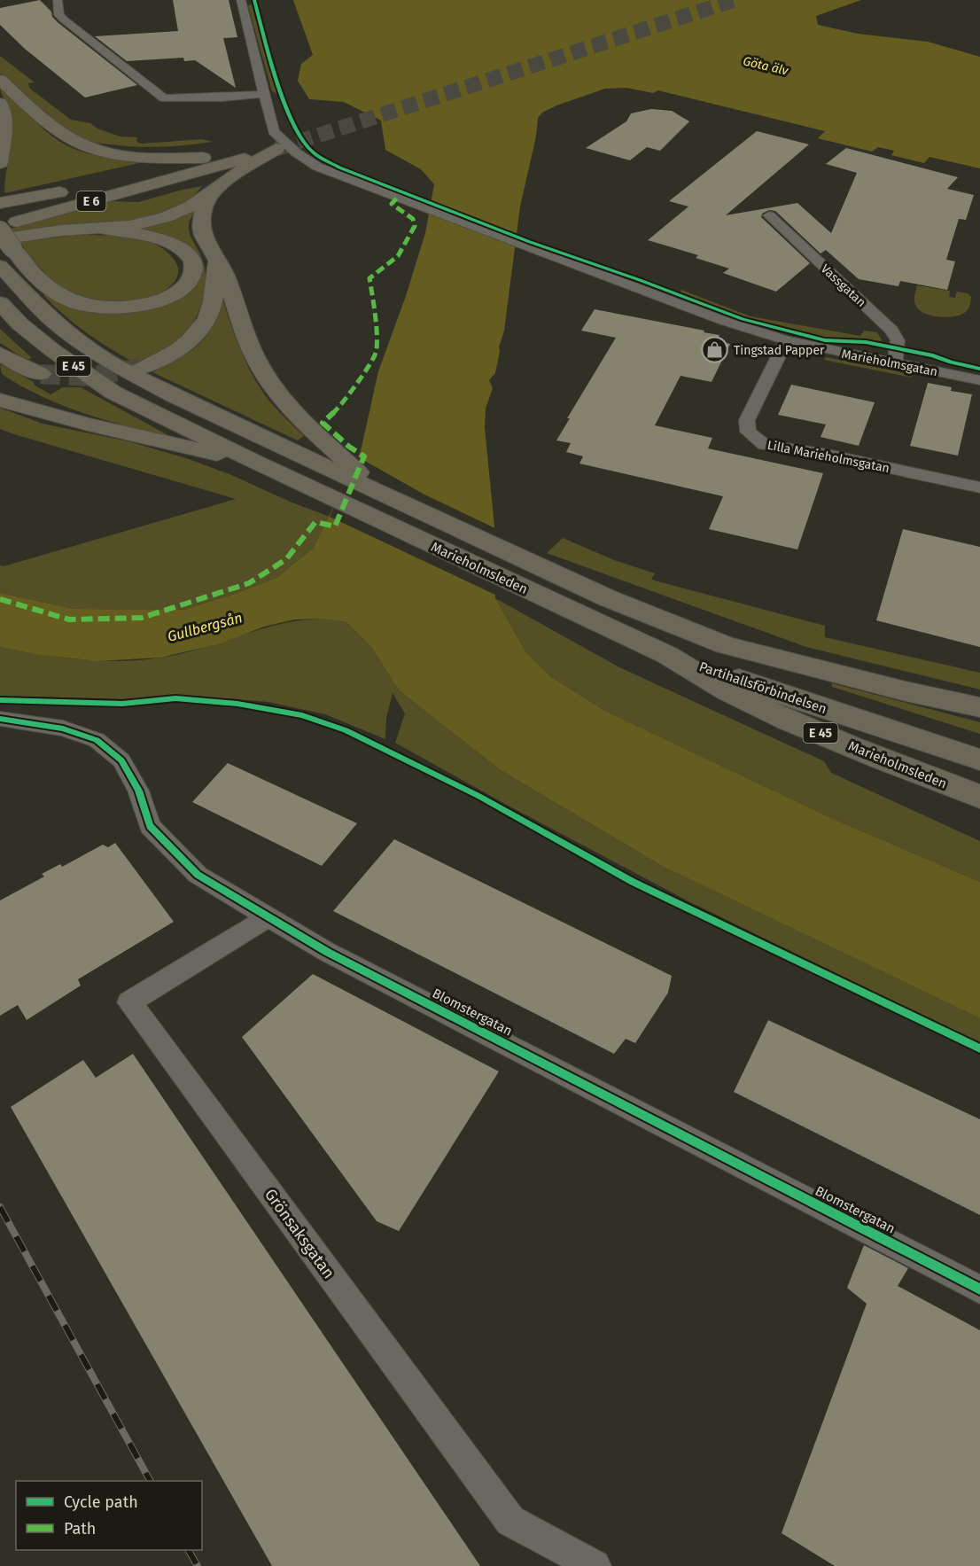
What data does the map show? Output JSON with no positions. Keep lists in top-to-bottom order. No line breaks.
{"streets":{"highway":["E 6","E 45","Marieholmsleden","Partihallsförbindelsen"],"street":["Vassgatan","Marieholmsgatan","Lilla Marieholmsgatan","Blomstergatan","Grönsaksgatan"]},"crossings":[["Vassgatan","Marieholmsgatan"],["Marieholmsgatan","Lilla Marieholmsgatan"],["Marieholmsleden","Partihallsförbindelsen"],["Blomstergatan","Grönsaksgatan"]],"water":["Göta älv","Gullbergsån"],"places":{"shop":["Tingstad Papper"]},"legend":["Cycle path","Path"]}
